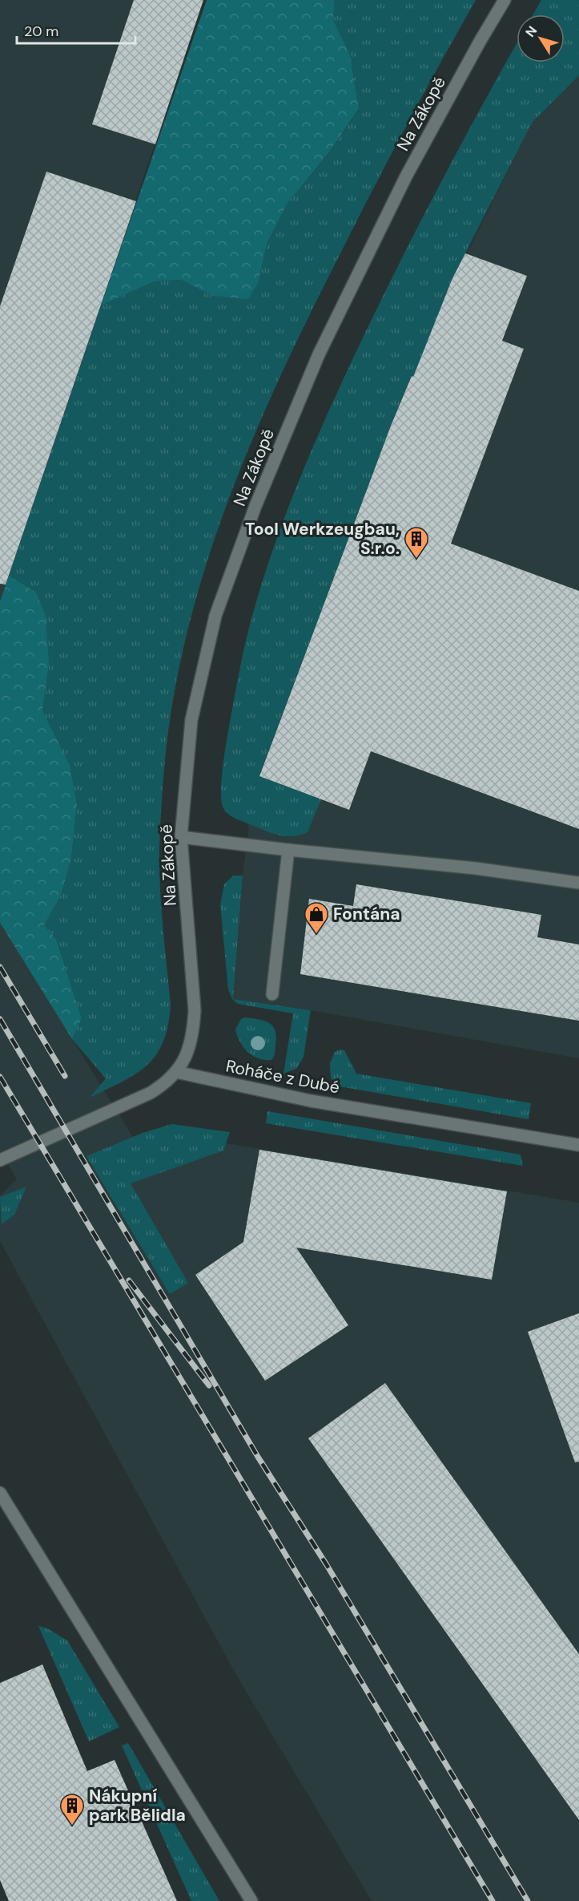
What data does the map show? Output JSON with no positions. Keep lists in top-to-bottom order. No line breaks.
{"streets":{"street":["Na Zákopě","Roháče z Dubé"]},"crossings":[["Na Zákopě","Roháče z Dubé"]],"places":{"building":["Tool Werkzeugbau, S.r.o.","Nákupní park Bělidla"],"shop":["Fontána"]},"scale_bar":"20 m","north":"top left"}
